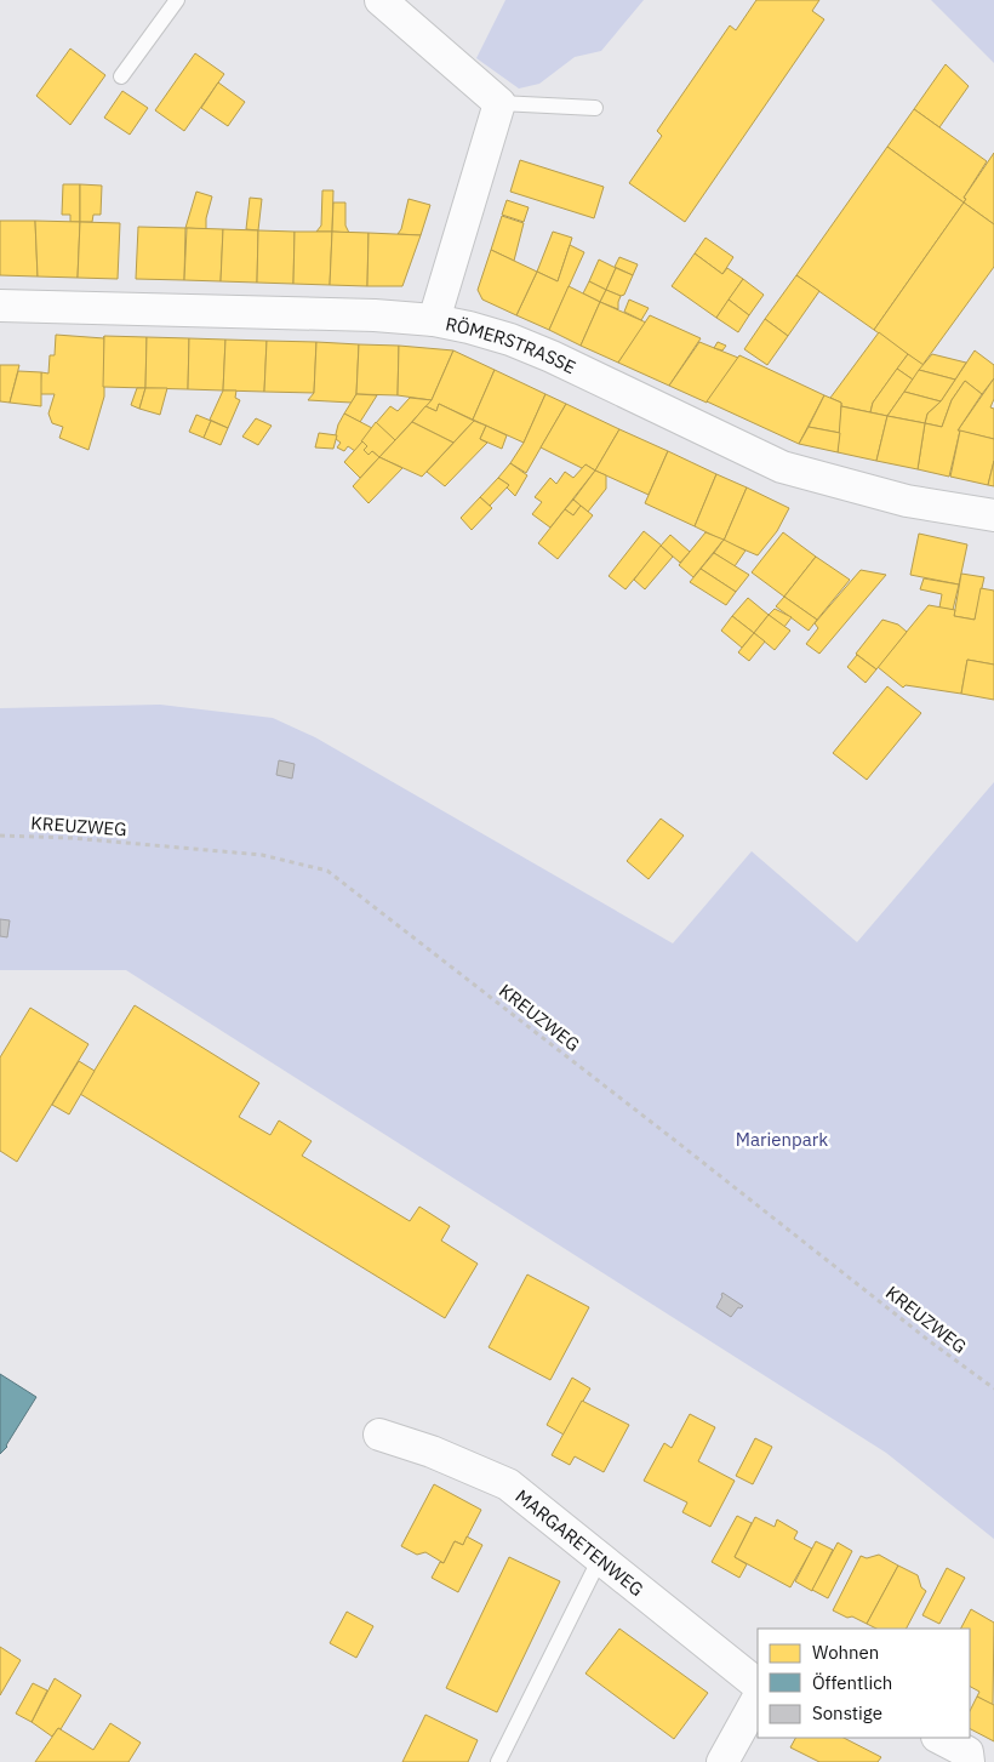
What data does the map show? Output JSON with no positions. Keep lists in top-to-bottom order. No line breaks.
{"streets":{"street":["RÖMERSTRASSE","MARGARETENWEG"],"path":["KREUZWEG"]},"parks":["Marienpark"],"legend":["Wohnen","Öffentlich","Sonstige"]}
